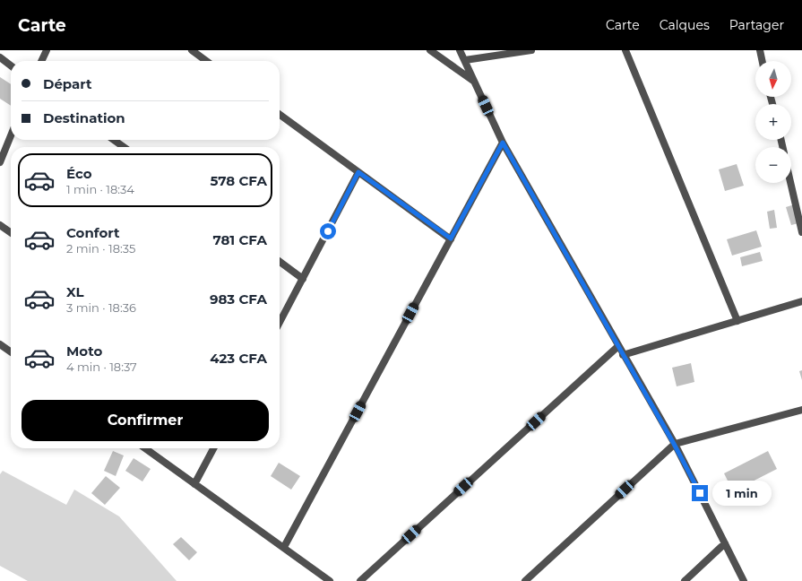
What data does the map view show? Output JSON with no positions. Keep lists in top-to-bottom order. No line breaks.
{"north":"bottom","page":{"header":"Carte","nav":["Carte","Calques","Partager"],"map_buttons":["+","−"],"banner":["Départ","Destination"],"list":[{"name":"Éco","note":"1 min · 18:34","value":"578 CFA"},{"name":"Confort","note":"2 min · 18:35","value":"781 CFA"},{"name":"XL","note":"3 min · 18:36","value":"983 CFA"},{"name":"Moto","note":"4 min · 18:37","value":"423 CFA"}],"buttons":"Confirmer","bubble":"1 min"}}
